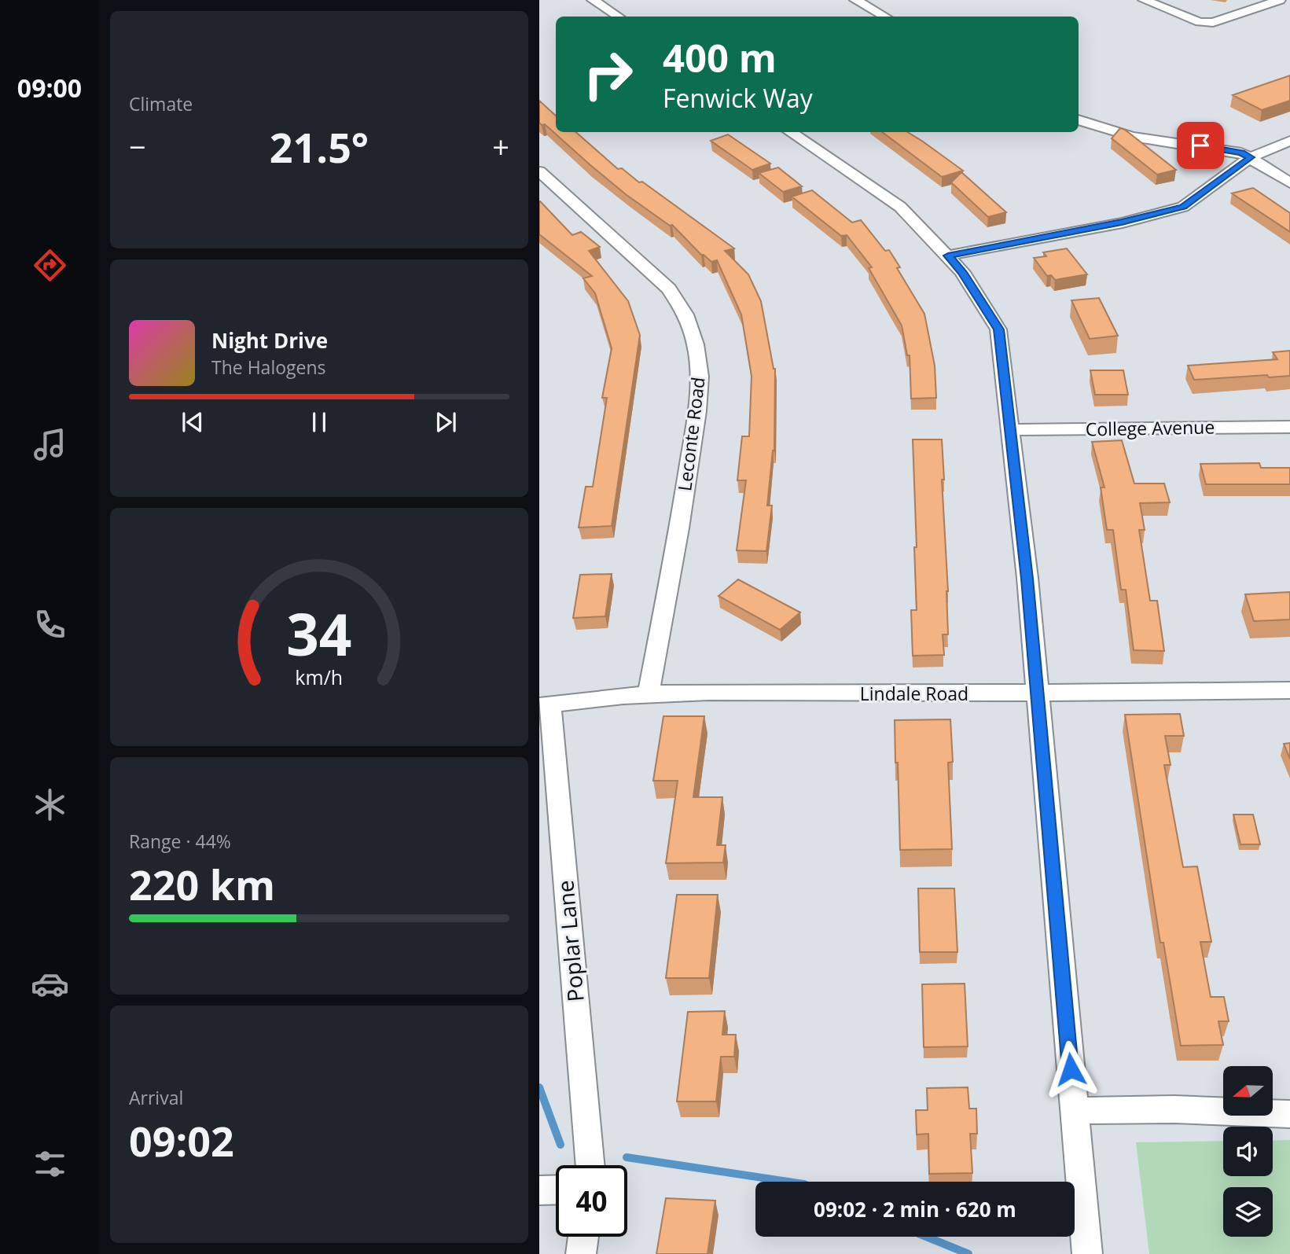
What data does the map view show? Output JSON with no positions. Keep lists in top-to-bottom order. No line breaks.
{"streets":{"street":["College Avenue","Leconte Road","Lindale Road","Poplar Lane"]},"crossings":[["Leconte Road","Lindale Road"],["Lindale Road","Poplar Lane"]],"north":"left","page":{"tabs":"09:00","tile":["Climate",["Range · 44%","220 km"],["Arrival","09:02"]],"turn":["400 m","Fenwick Way"],"heat":["−","21.5°","+"],"song":["Night Drive","The Halogens"],"limit":"40","trip":"09:02 · 2 min · 620 m","gauge":["34","km/h"]}}
